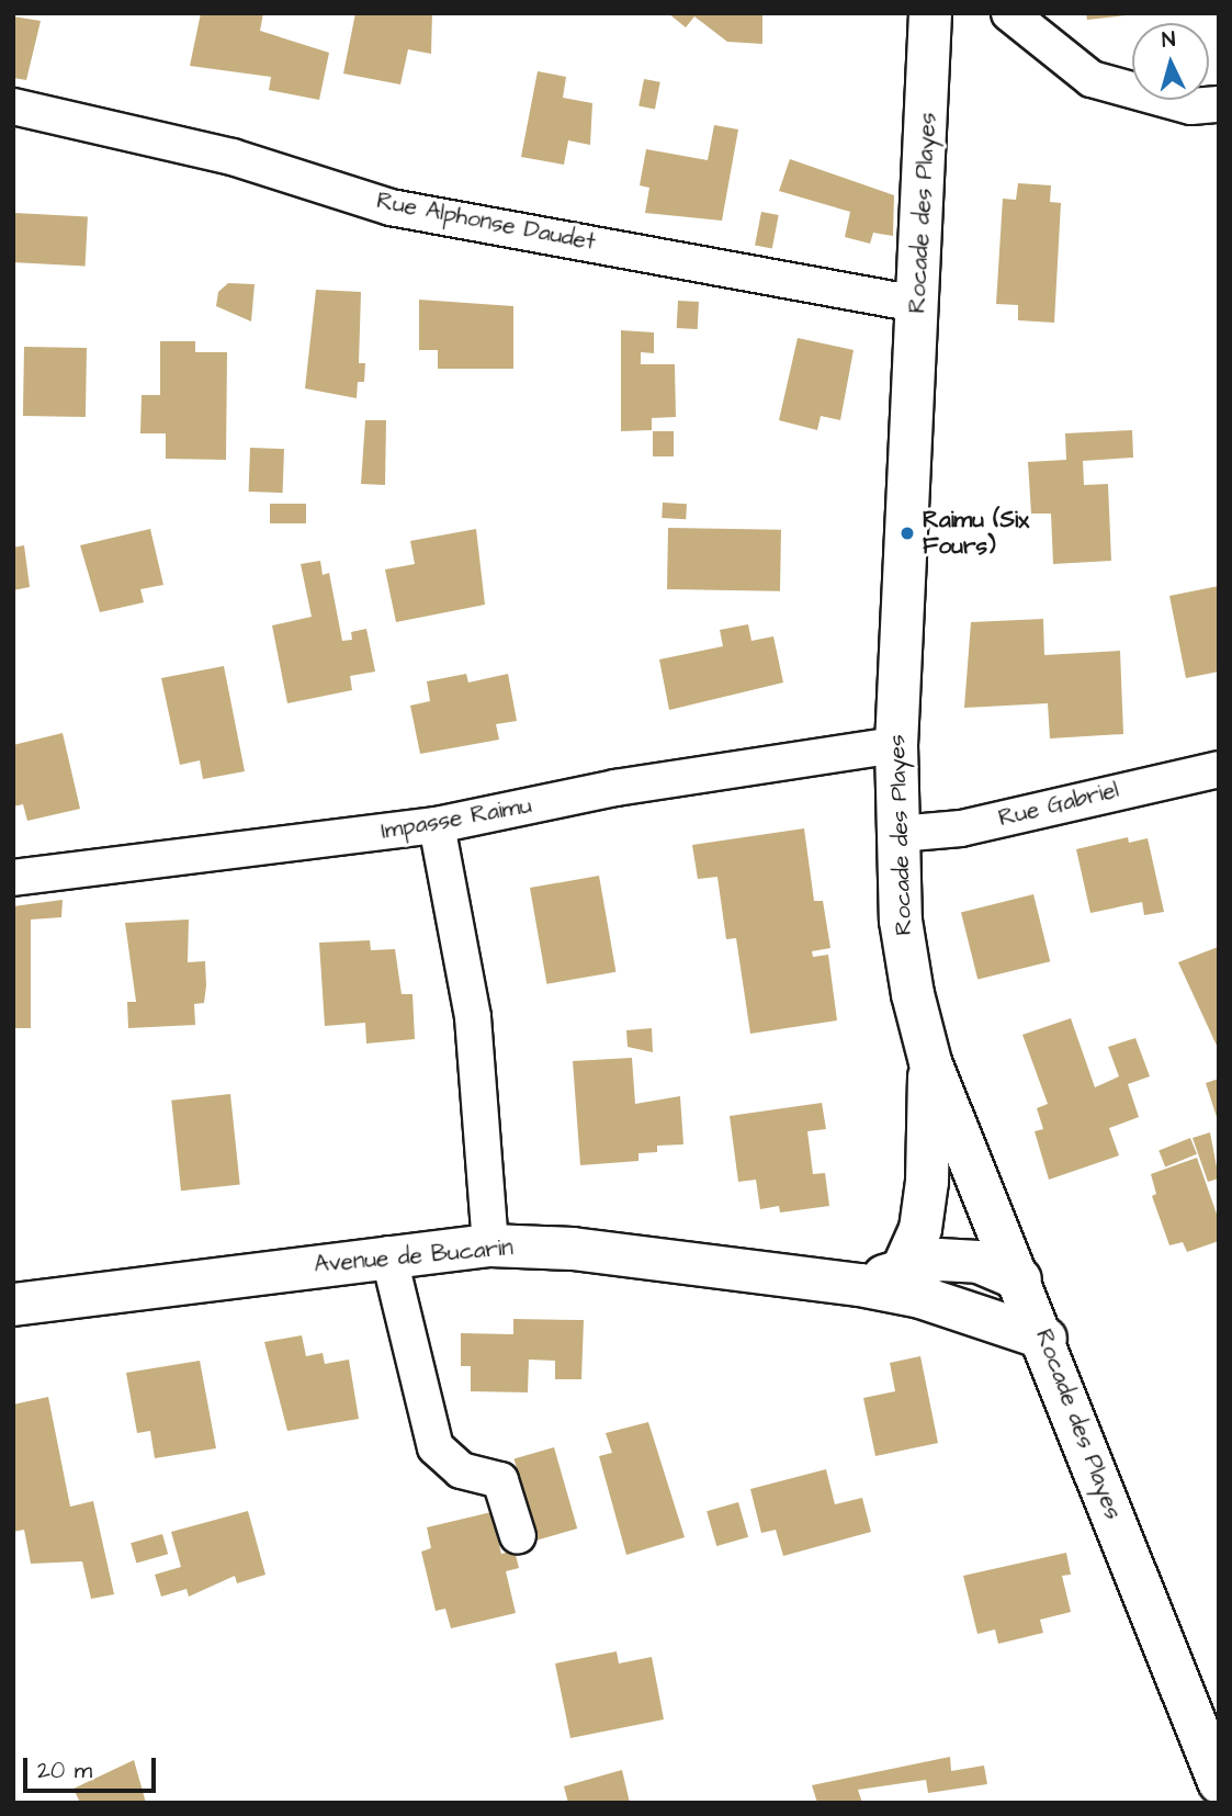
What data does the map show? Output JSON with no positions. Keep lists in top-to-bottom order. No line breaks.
{"streets":{"street":["Rocade des Playes","Rue Alphonse Daudet","Rue Gabriel","Impasse Raimu","Avenue de Bucarin"]},"crossings":[["Rocade des Playes","Rue Alphonse Daudet"],["Rocade des Playes","Rue Gabriel"],["Rocade des Playes","Impasse Raimu"],["Rocade des Playes","Avenue de Bucarin"]],"places":["Raimu (Six Fours)"],"scale_bar":"20 m","north":"top"}
